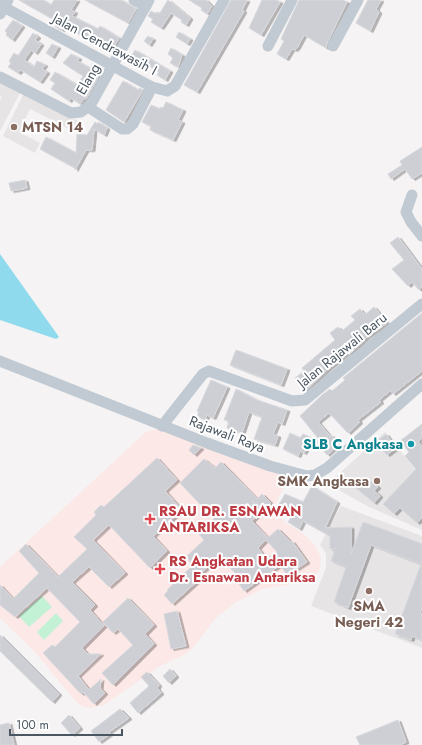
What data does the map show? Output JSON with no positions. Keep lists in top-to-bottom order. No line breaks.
{"streets":{"street":["Jalan Cendrawasih I","Elang","Jalan Rajawali Baru","Rajawali Raya"]},"crossings":[["Jalan Cendrawasih I","Elang"],["Jalan Rajawali Baru","Rajawali Raya"]],"places":{"other":["MTSN 14","SLB C Angkasa","SMK Angkasa","SMA Negeri 42"],"health":["RSAU DR. ESNAWAN ANTARIKSA","RS Angkatan Udara Dr. Esnawan Antariksa"]},"scale_bar":"100 m"}
